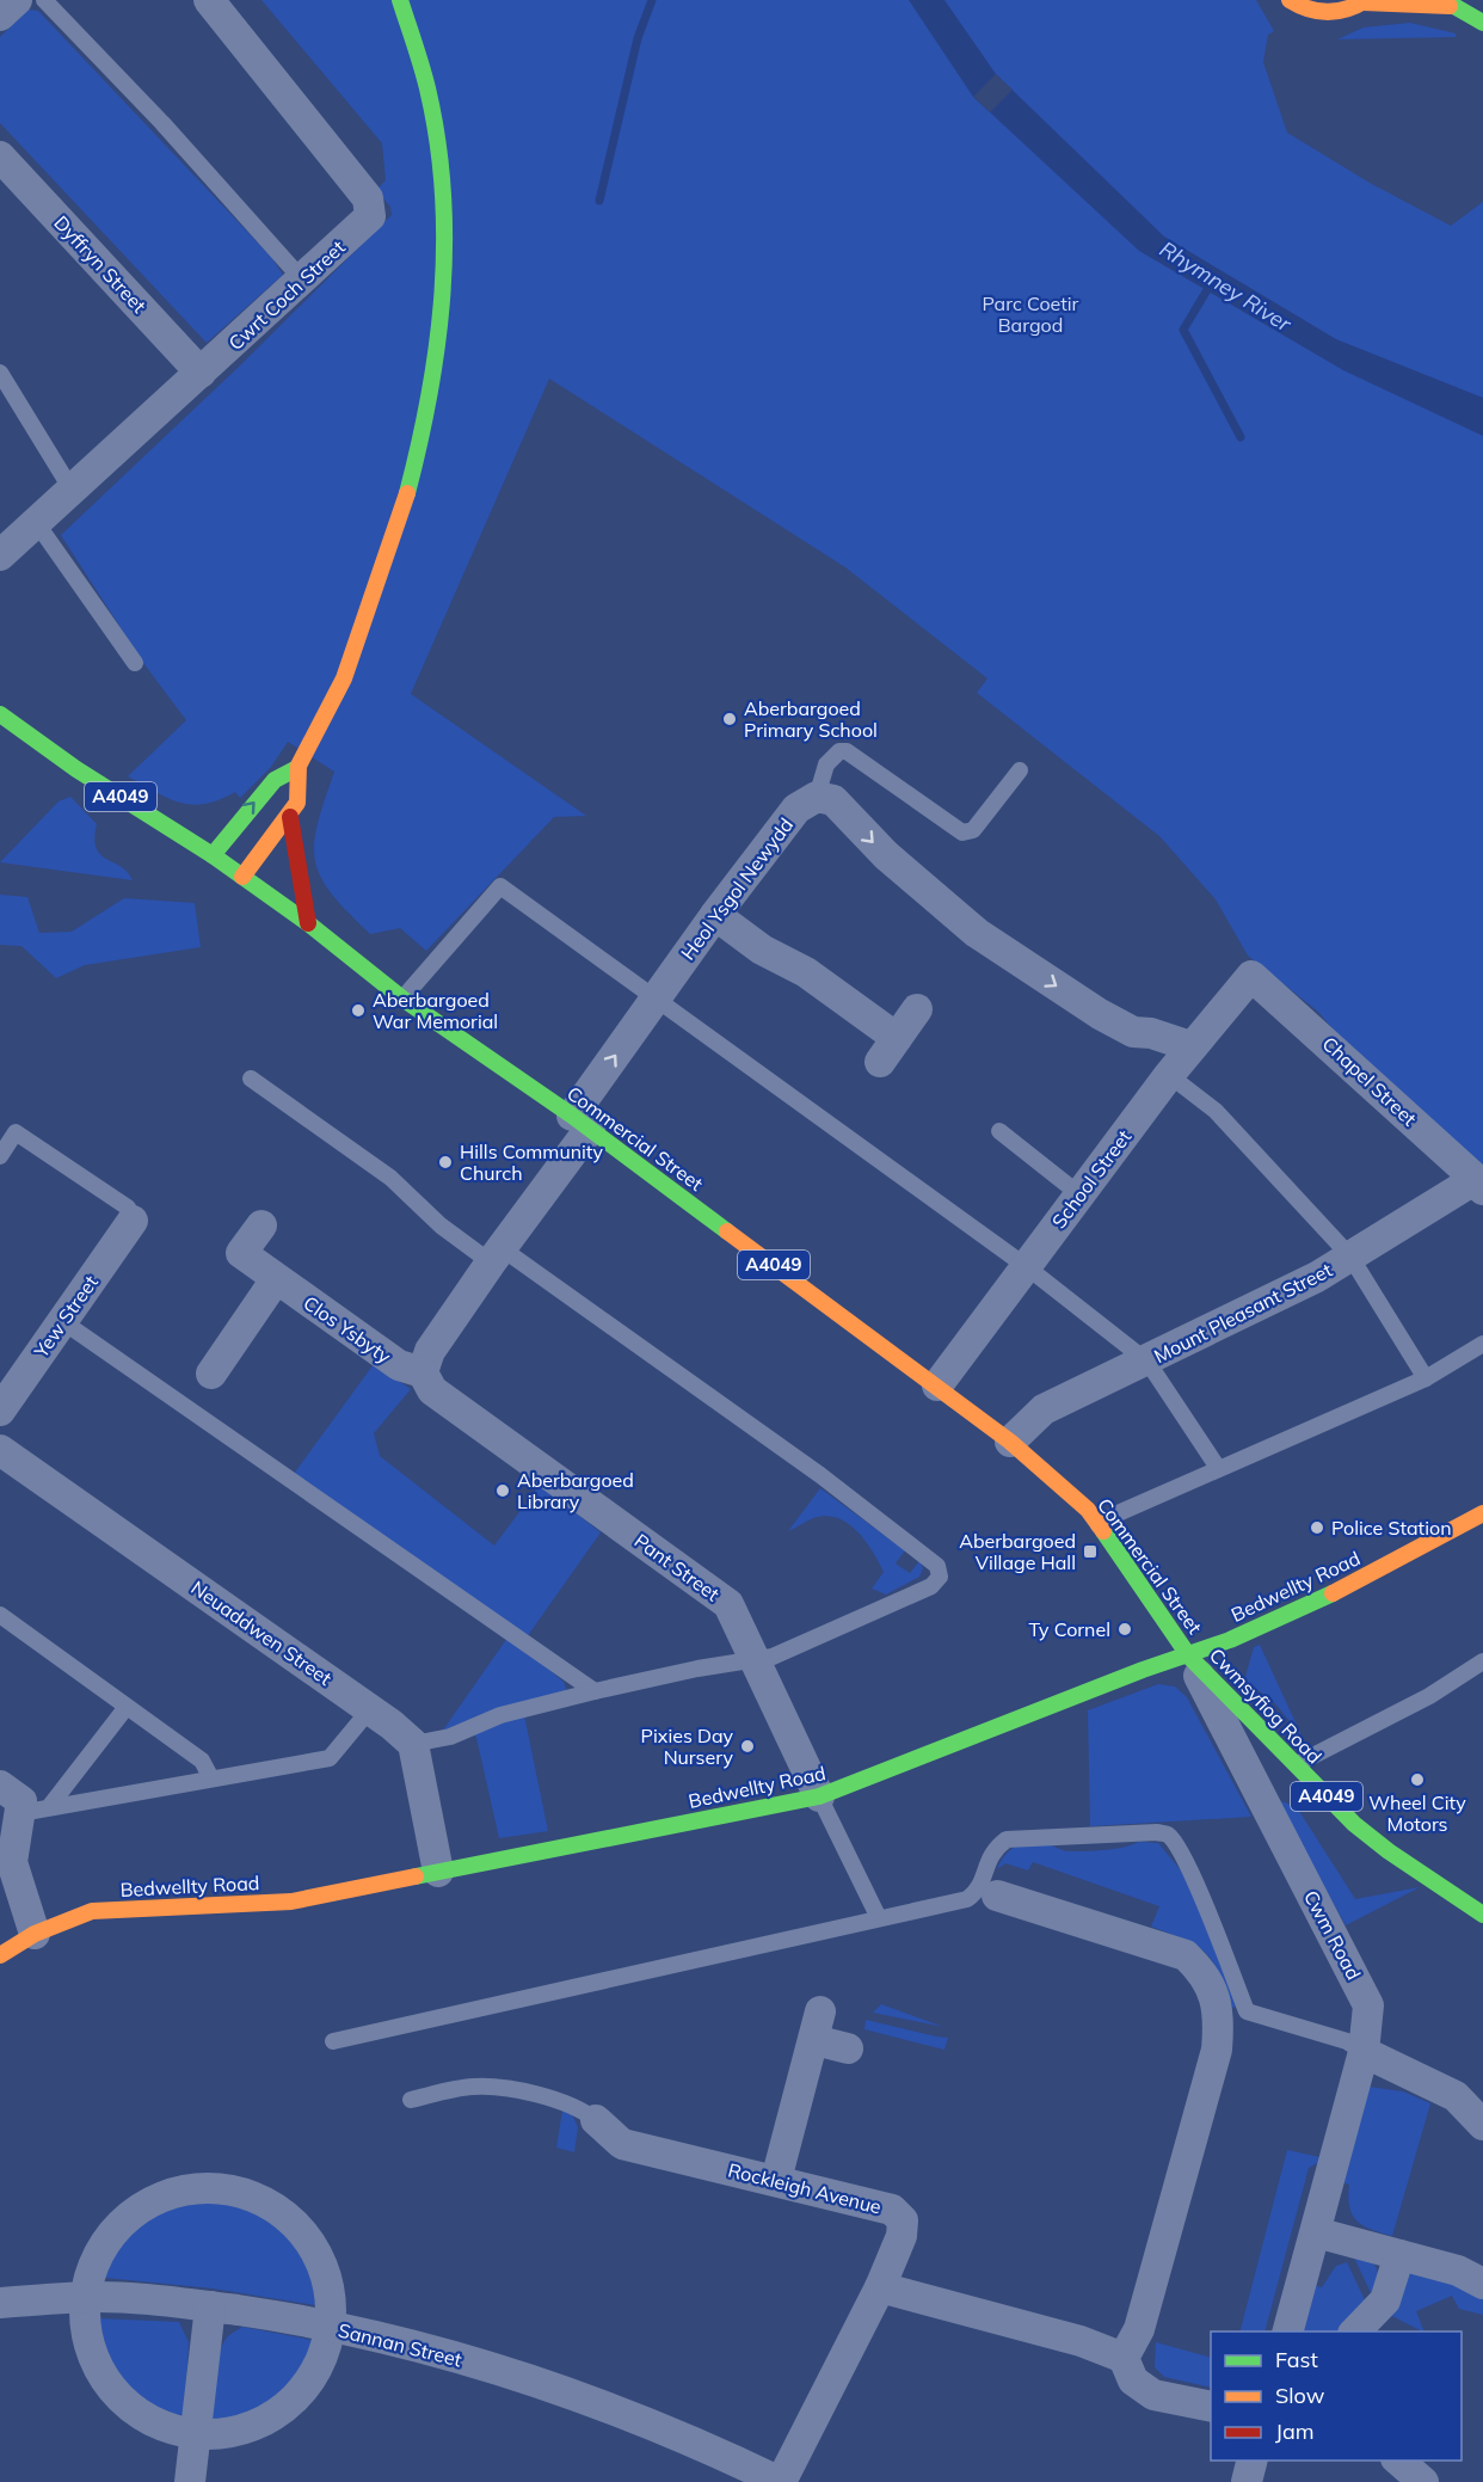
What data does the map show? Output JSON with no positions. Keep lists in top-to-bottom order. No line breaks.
{"streets":{"main road":["A4049","Commercial Street","Bedwellty Road","Cwmsyfiog Road"],"street":["Dyffryn Street","Cwrt Coch Street","Heol Ysgol Newydd","Chapel Street","School Street","Mount Pleasant Street","Yew Street","Clos Ysbyty","Pant Street","Neuaddwen Street","Cwm Road","Rockleigh Avenue","Sannan Street"]},"crossings":[["Dyffryn Street","Cwrt Coch Street"],["Heol Ysgol Newydd","Commercial Street"],["Chapel Street","School Street"],["Chapel Street","Mount Pleasant Street"],["Commercial Street","School Street"],["Commercial Street","Mount Pleasant Street"],["Commercial Street","Bedwellty Road"],["Commercial Street","Cwmsyfiog Road"],["Commercial Street","Cwm Road"],["Clos Ysbyty","Pant Street"],["Pant Street","Bedwellty Road"],["Bedwellty Road","Cwmsyfiog Road"],["Bedwellty Road","Cwm Road"],["Cwmsyfiog Road","Cwm Road"],["Rockleigh Avenue","Sannan Street"]],"one_way":["Heol Ysgol Newydd"],"water":["Rhymney River"],"parks":["Parc Coetir Bargod"],"places":{"other":["Aberbargoed Primary School","Aberbargoed War Memorial","Hills Community Church","Aberbargoed Library","Police Station","Ty Cornel","Pixies Day Nursery","Wheel City Motors"],"transit":["Aberbargoed Village Hall"]},"legend":["Fast","Slow","Jam"]}
